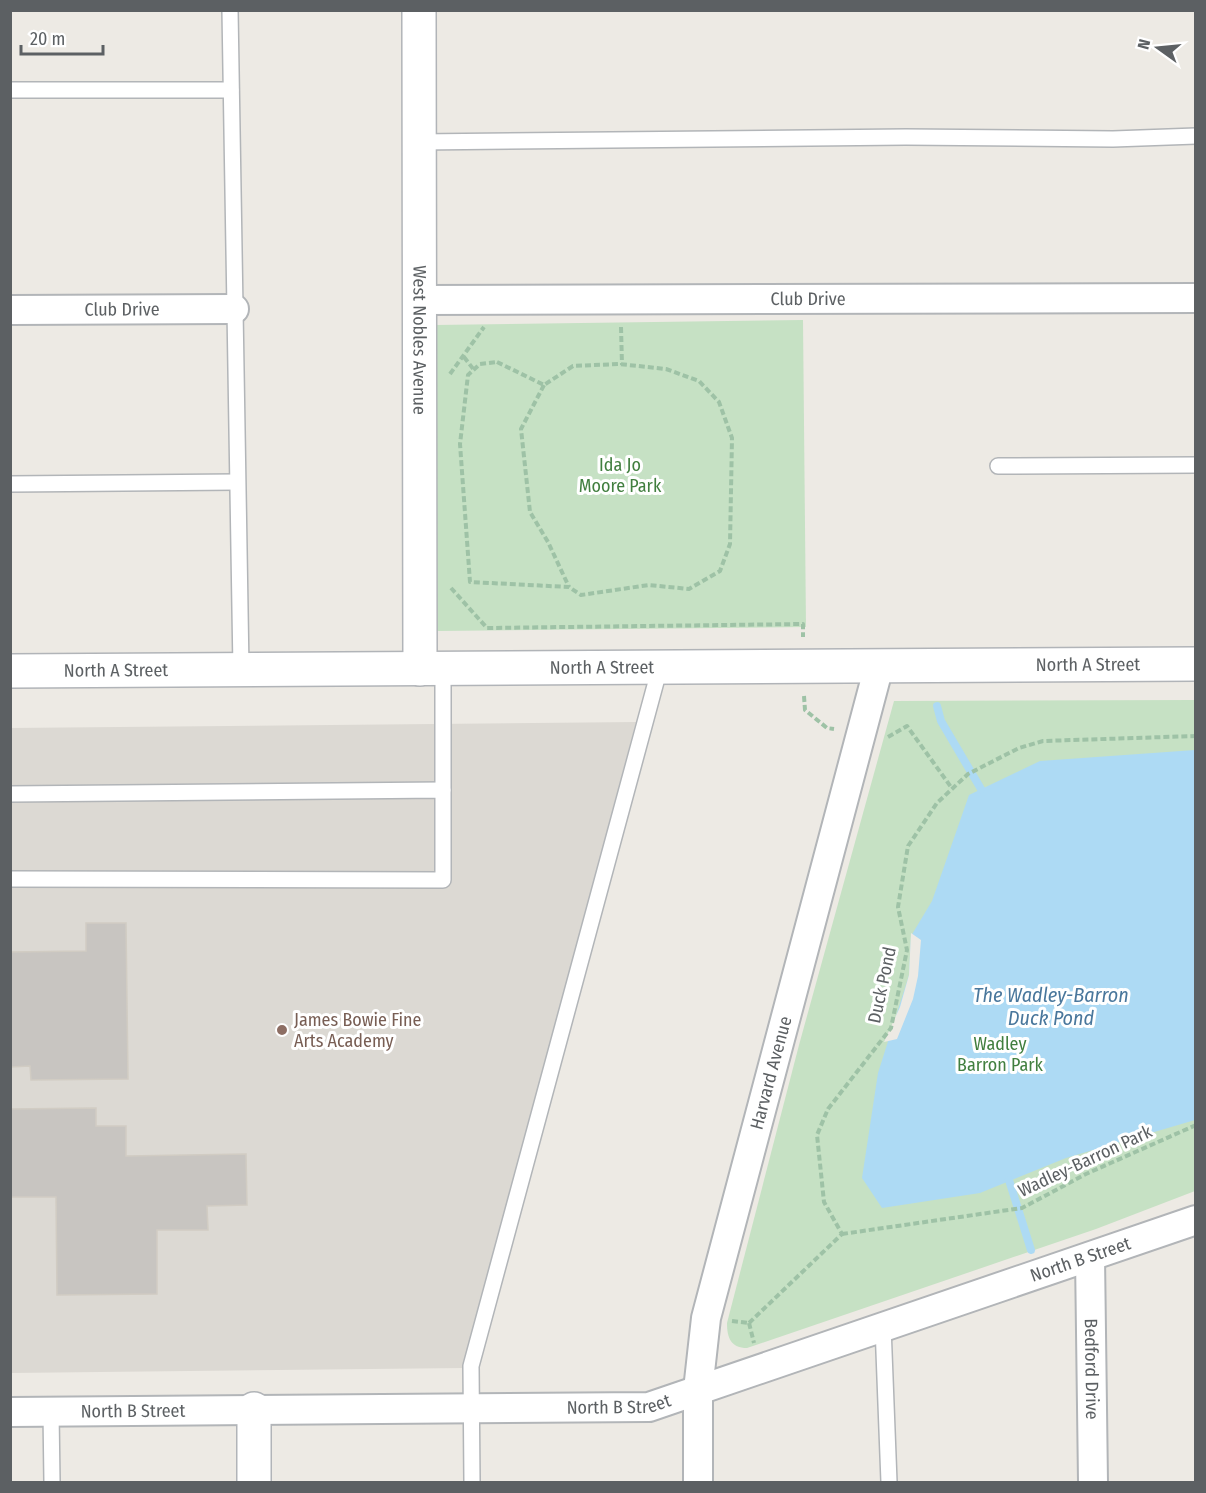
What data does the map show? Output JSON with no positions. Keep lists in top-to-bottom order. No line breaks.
{"streets":{"main road":["West Nobles Avenue","North A Street"],"street":["Club Drive","Harvard Avenue","North B Street","Bedford Drive"],"path":["Duck Pond","Wadley-Barron Park"]},"crossings":[["Club Drive","West Nobles Avenue"],["West Nobles Avenue","North A Street"],["North A Street","Harvard Avenue"],["Duck Pond","Wadley-Barron Park"],["Harvard Avenue","North B Street"],["North B Street","Bedford Drive"]],"water":["The Wadley-Barron Duck Pond"],"parks":["Ida Jo Moore Park","Wadley Barron Park"],"places":["James Bowie Fine Arts Academy"],"scale_bar":"20 m","north":"left"}
